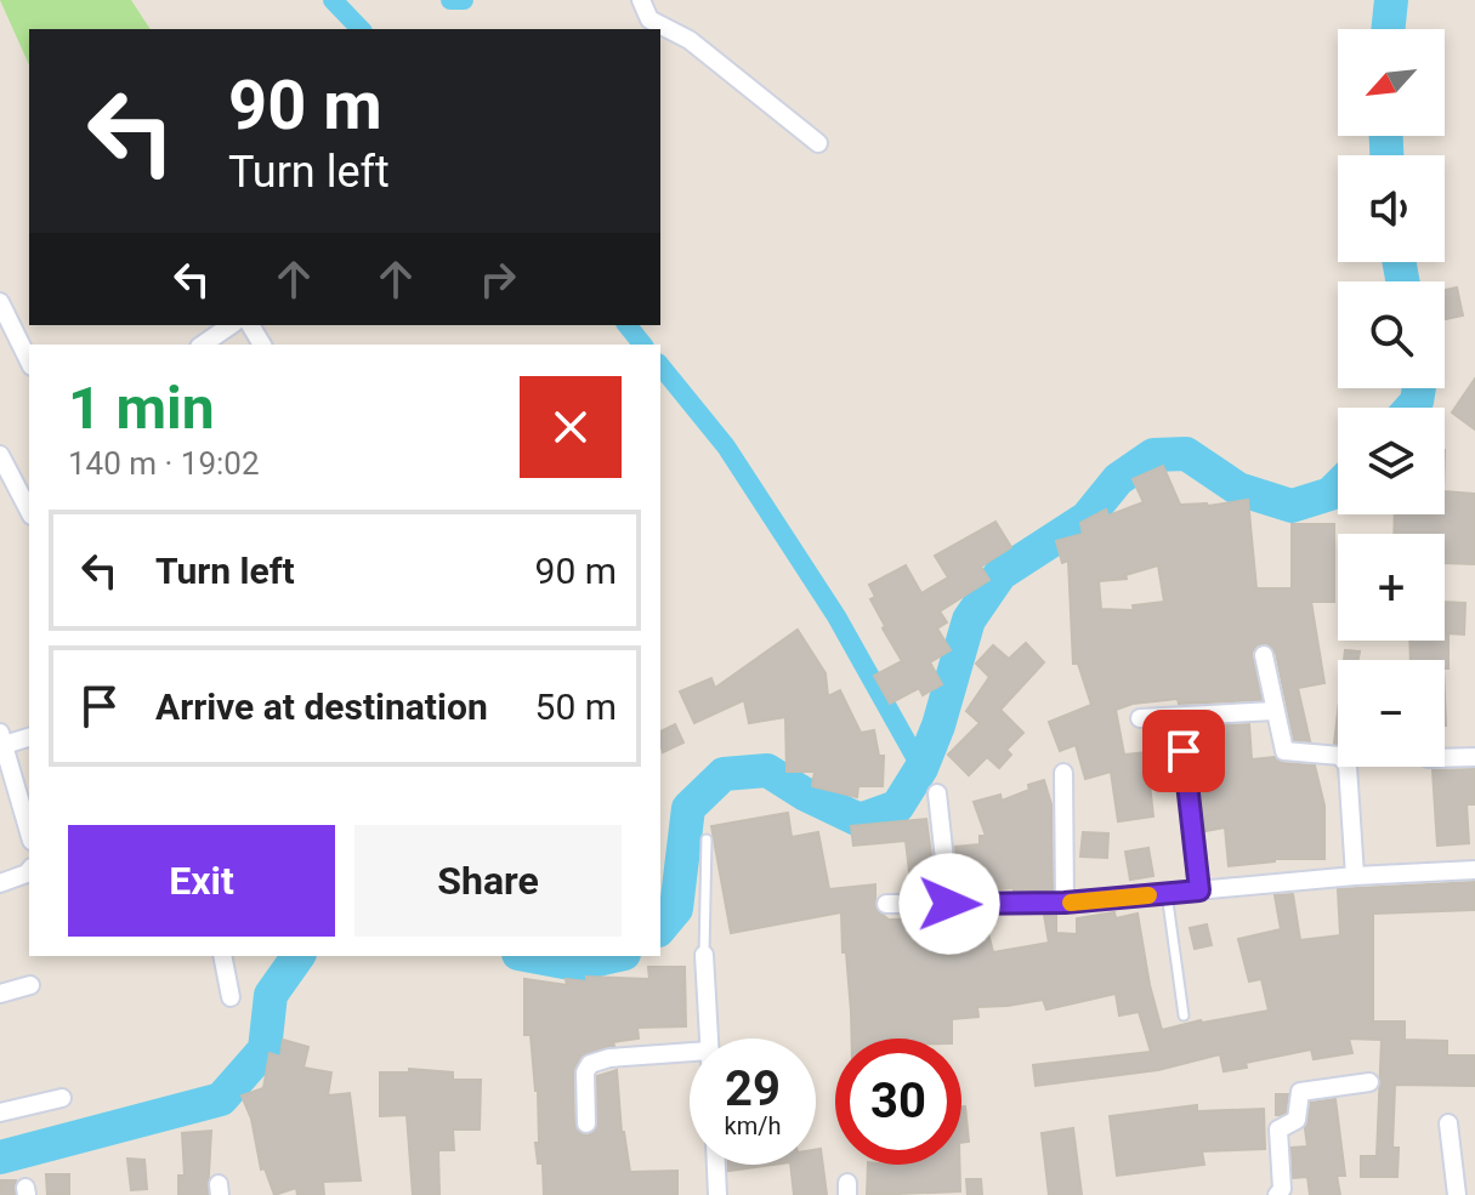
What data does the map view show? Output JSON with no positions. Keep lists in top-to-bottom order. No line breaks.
{"north":"bottom left","page":{"map_buttons":["+","−"],"turn":["90 m","Turn left"],"heading":["1 min","140 m · 19:02"],"list":[{"name":"Turn left","value":"90 m"},{"name":"Arrive at destination","value":"50 m"}],"buttons":["Exit","Share"],"speed":"29 km/h","limit":"30"}}
